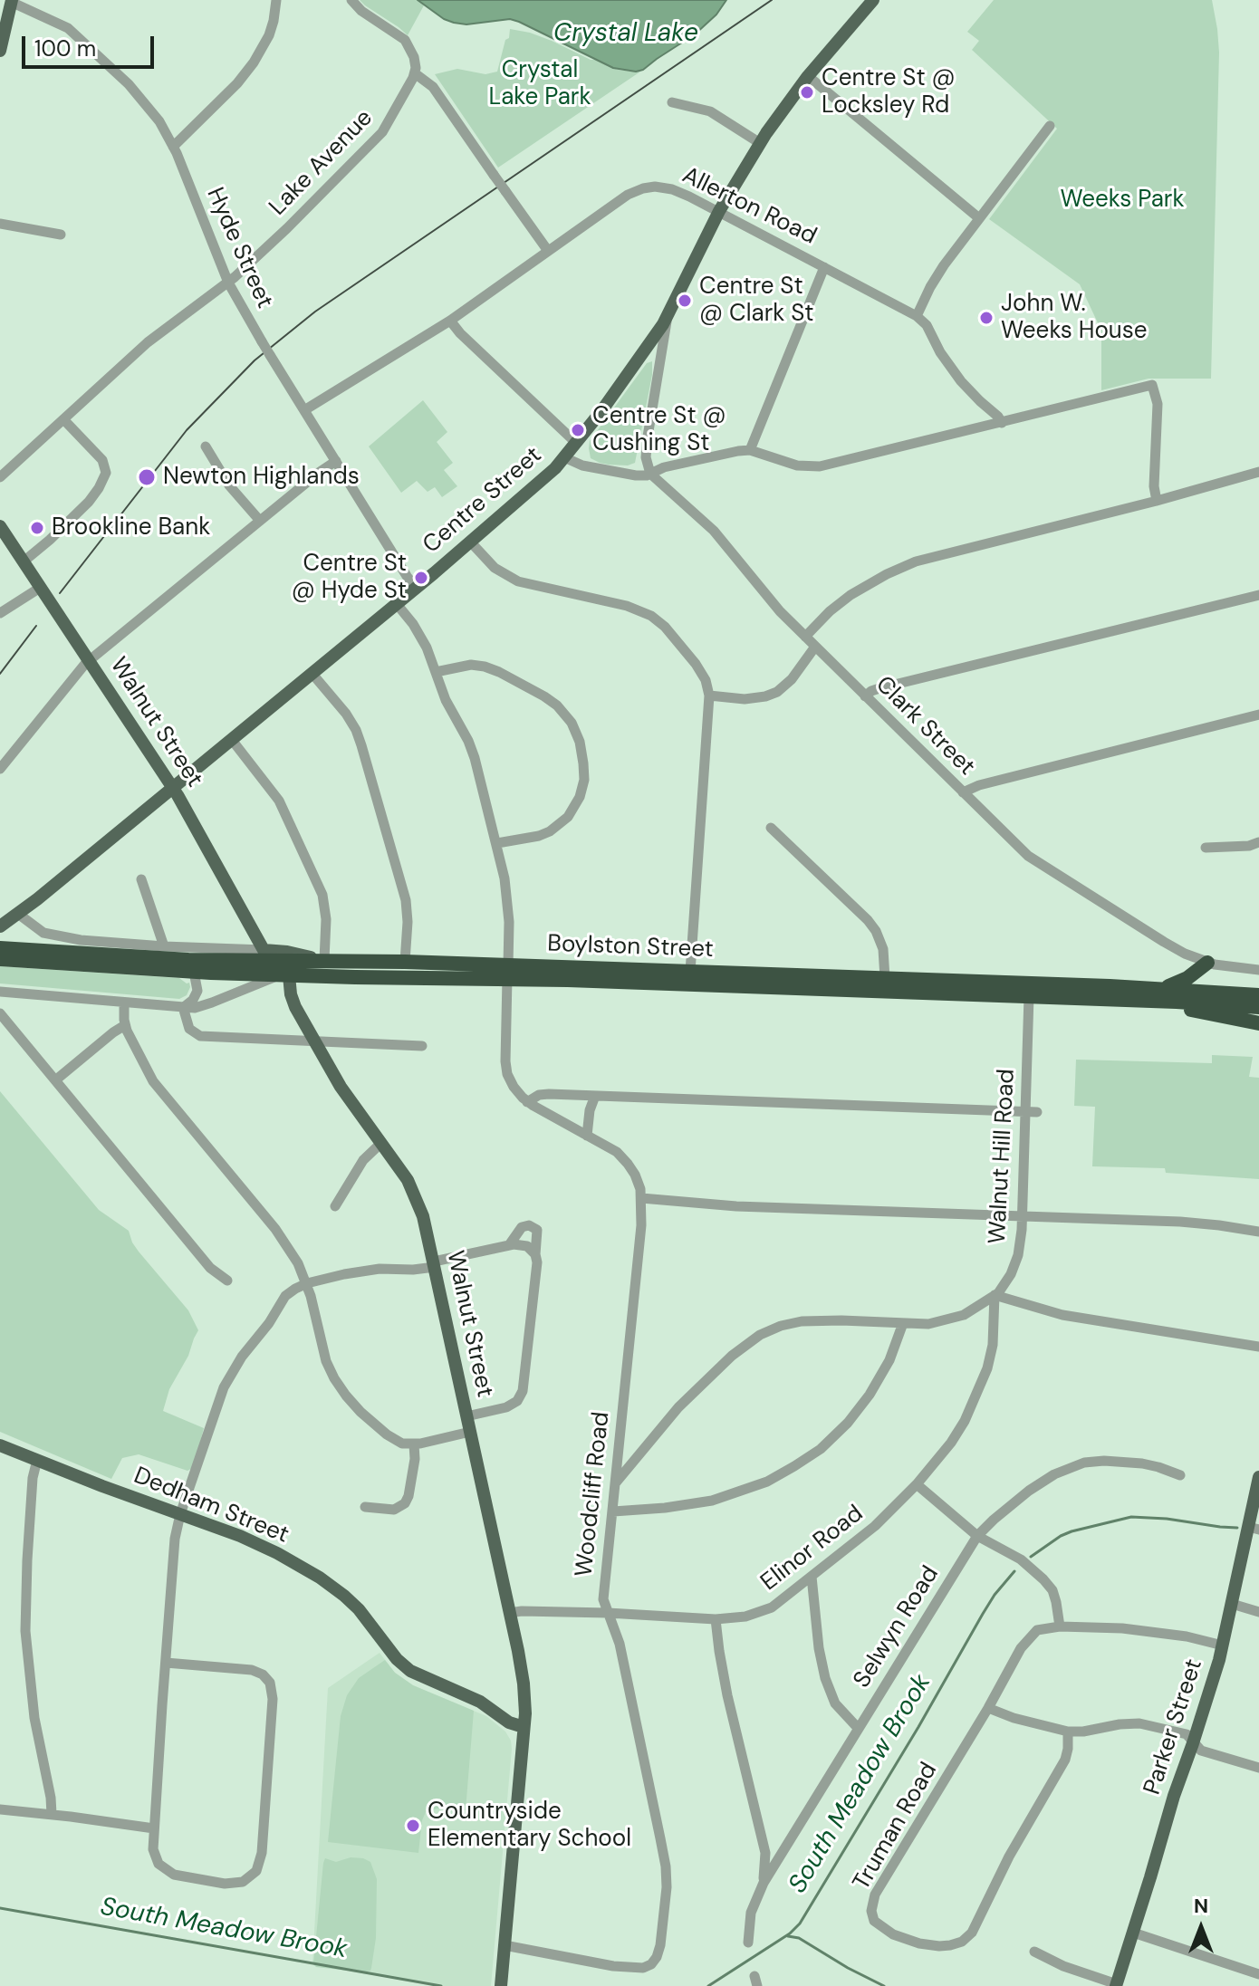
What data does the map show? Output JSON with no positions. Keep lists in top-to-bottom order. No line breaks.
{"streets":{"highway":["Boylston Street"],"main road":["Centre Street","Walnut Street","Dedham Street","Parker Street"],"street":["Lake Avenue","Allerton Road","Hyde Street","Clark Street","Walnut Hill Road","Woodcliff Road","Elinor Road","Selwyn Road","Truman Road"]},"crossings":[["Lake Avenue","Hyde Street"],["Allerton Road","Hyde Street"],["Allerton Road","Centre Street"],["Hyde Street","Centre Street"],["Centre Street","Walnut Street"],["Centre Street","Woodcliff Road"],["Walnut Street","Boylston Street"],["Walnut Street","Dedham Street"],["Walnut Street","Elinor Road"],["Boylston Street","Walnut Hill Road"],["Boylston Street","Woodcliff Road"],["Walnut Hill Road","Woodcliff Road"],["Walnut Hill Road","Elinor Road"],["Woodcliff Road","Elinor Road"],["Parker Street","Truman Road"]],"water":["Crystal Lake","South Meadow Brook"],"parks":["Crystal Lake Park","Weeks Park"],"places":["Centre St @ Locksley Rd","Centre St @ Clark St","John W. Weeks House","Centre St @ Cushing St","Newton Highlands","Brookline Bank","Centre St @ Hyde St","Countryside Elementary School"],"scale_bar":"100 m","north":"top"}
